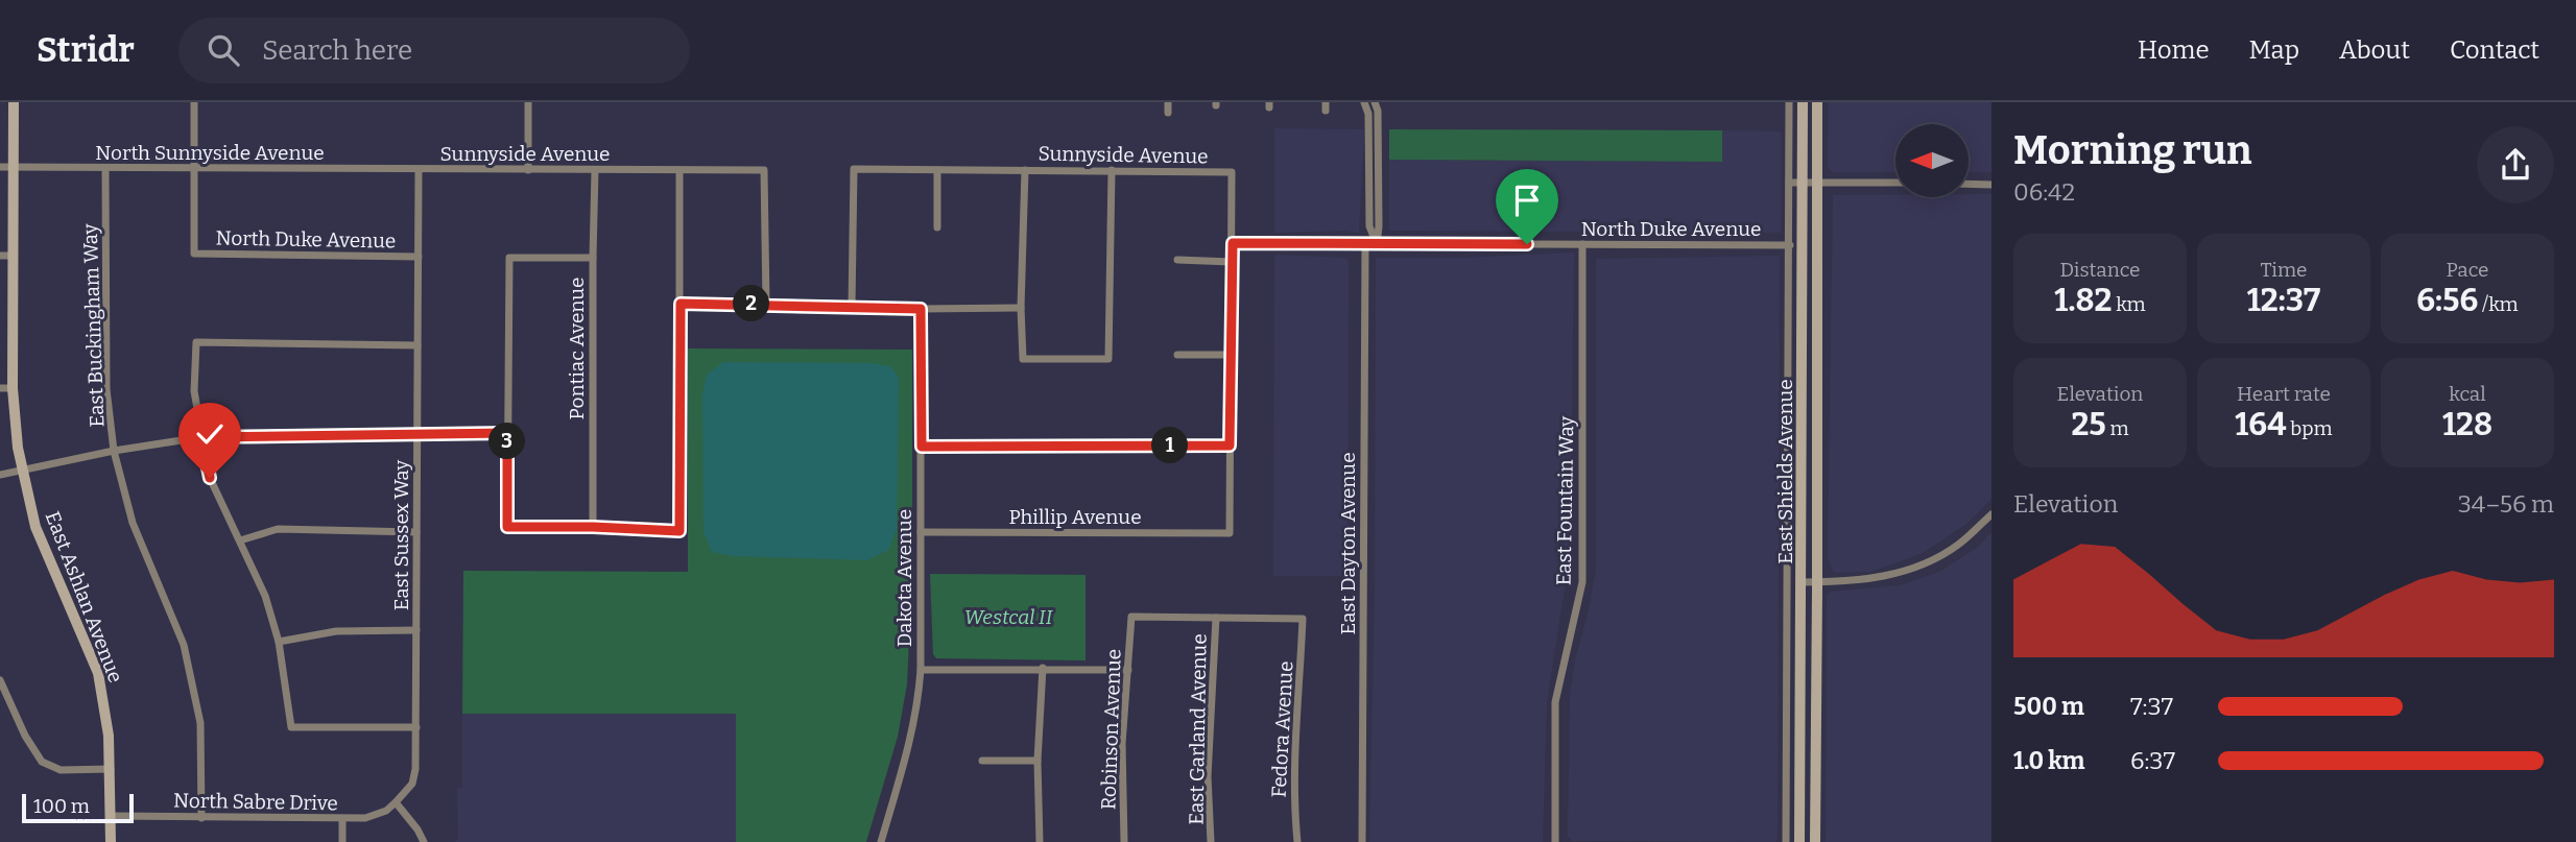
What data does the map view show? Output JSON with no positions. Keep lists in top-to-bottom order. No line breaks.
{"streets":{"main road":["East Shields Avenue","East Ashlan Avenue"],"street":["North Sunnyside Avenue","Sunnyside Avenue","North Duke Avenue","East Buckingham Way","Pontiac Avenue","East Fountain Way","Phillip Avenue","East Sussex Way","East Dayton Avenue","Dakota Avenue","Robinson Avenue","East Garland Avenue","Fedora Avenue","North Sabre Drive"]},"crossings":[["North Sunnyside Avenue","Sunnyside Avenue"],["North Sunnyside Avenue","North Duke Avenue"],["North Sunnyside Avenue","East Buckingham Way"],["North Sunnyside Avenue","East Sussex Way"],["North Sunnyside Avenue","East Ashlan Avenue"],["Sunnyside Avenue","Pontiac Avenue"],["Sunnyside Avenue","East Sussex Way"],["North Duke Avenue","East Shields Avenue"],["North Duke Avenue","East Fountain Way"],["North Duke Avenue","East Sussex Way"],["North Duke Avenue","East Dayton Avenue"],["East Buckingham Way","North Sabre Drive"],["Phillip Avenue","Dakota Avenue"],["East Sussex Way","North Sabre Drive"],["East Ashlan Avenue","North Sabre Drive"],["Robinson Avenue","East Garland Avenue"],["Robinson Avenue","Fedora Avenue"],["East Garland Avenue","Fedora Avenue"]],"parks":["Westcal II"],"scale_bar":"100 m","north":"left","page":{"header":"Stridr","search":"Search here","nav":["Home","Map","About","Contact"],"heading":["Morning run","06:42"],"stats":[["Distance","1.82 km"],["Time","12:37"],["Pace","6:56 /km"],["Elevation","25 m"],["Heart rate","164 bpm"],["kcal","128"]],"pins":["2","3","1"],"chart":["Elevation","34–56 m"],"list":[{"name":"500 m","note":"7:37"},{"name":"1.0 km","note":"6:37"}],"scale":"100 m"}}
